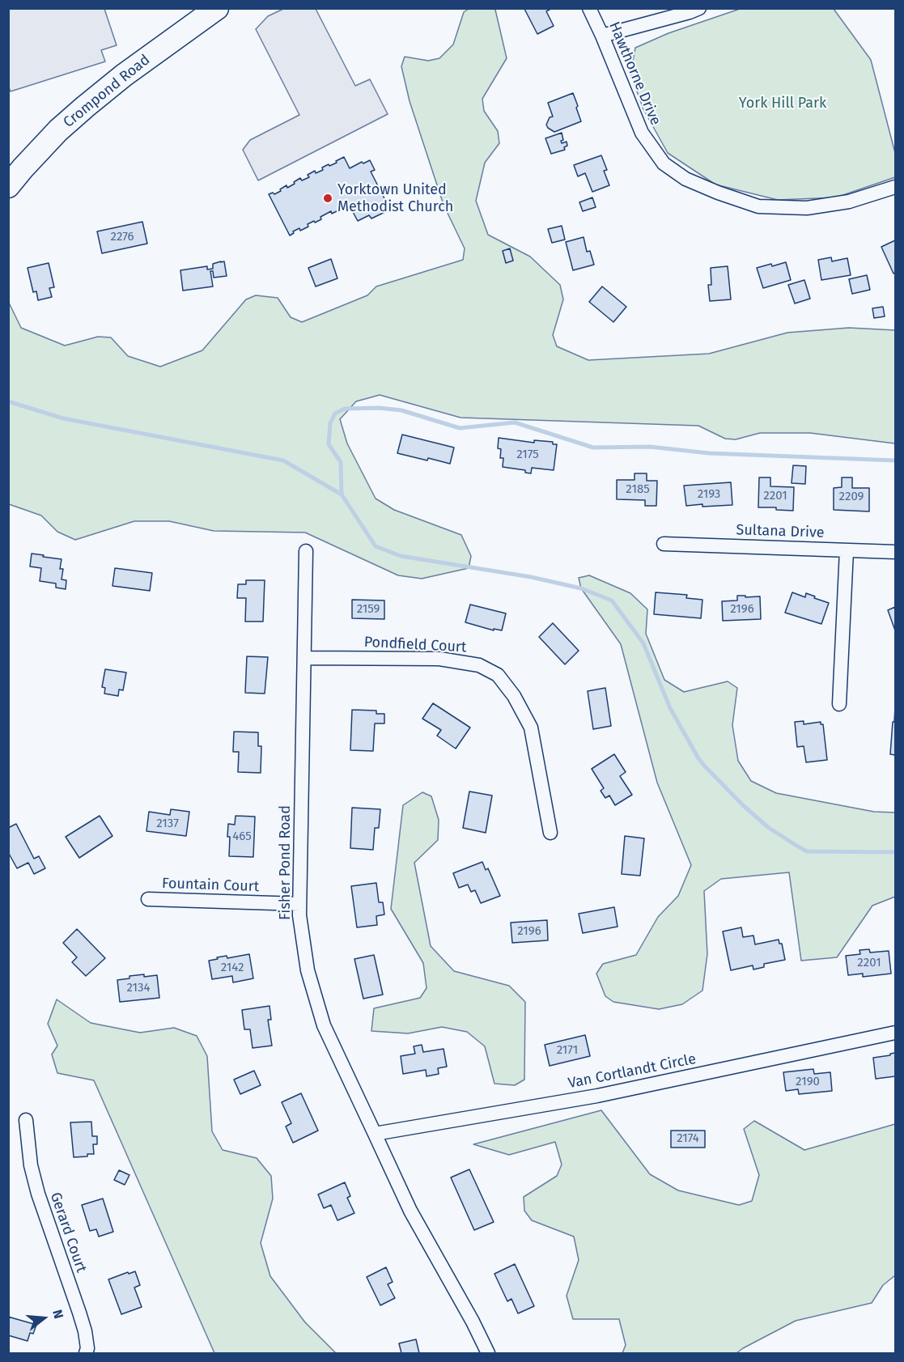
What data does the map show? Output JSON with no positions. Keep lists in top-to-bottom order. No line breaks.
{"streets":{"highway":["Crompond Road"],"street":["Hawthorne Drive","Sultana Drive","Pondfield Court","Fisher Pond Road","Fountain Court","Van Cortlandt Circle","Gerard Court"]},"crossings":[["Pondfield Court","Fisher Pond Road"],["Fisher Pond Road","Fountain Court"],["Fisher Pond Road","Van Cortlandt Circle"]],"parks":["York Hill Park"],"places":["Yorktown United Methodist Church"],"house_numbers":["2276","2175","2185","2193","2201","2209","2159","2196","2137","465","2196","2201","2142","2134","2171","2190","2174"],"north":"right"}
